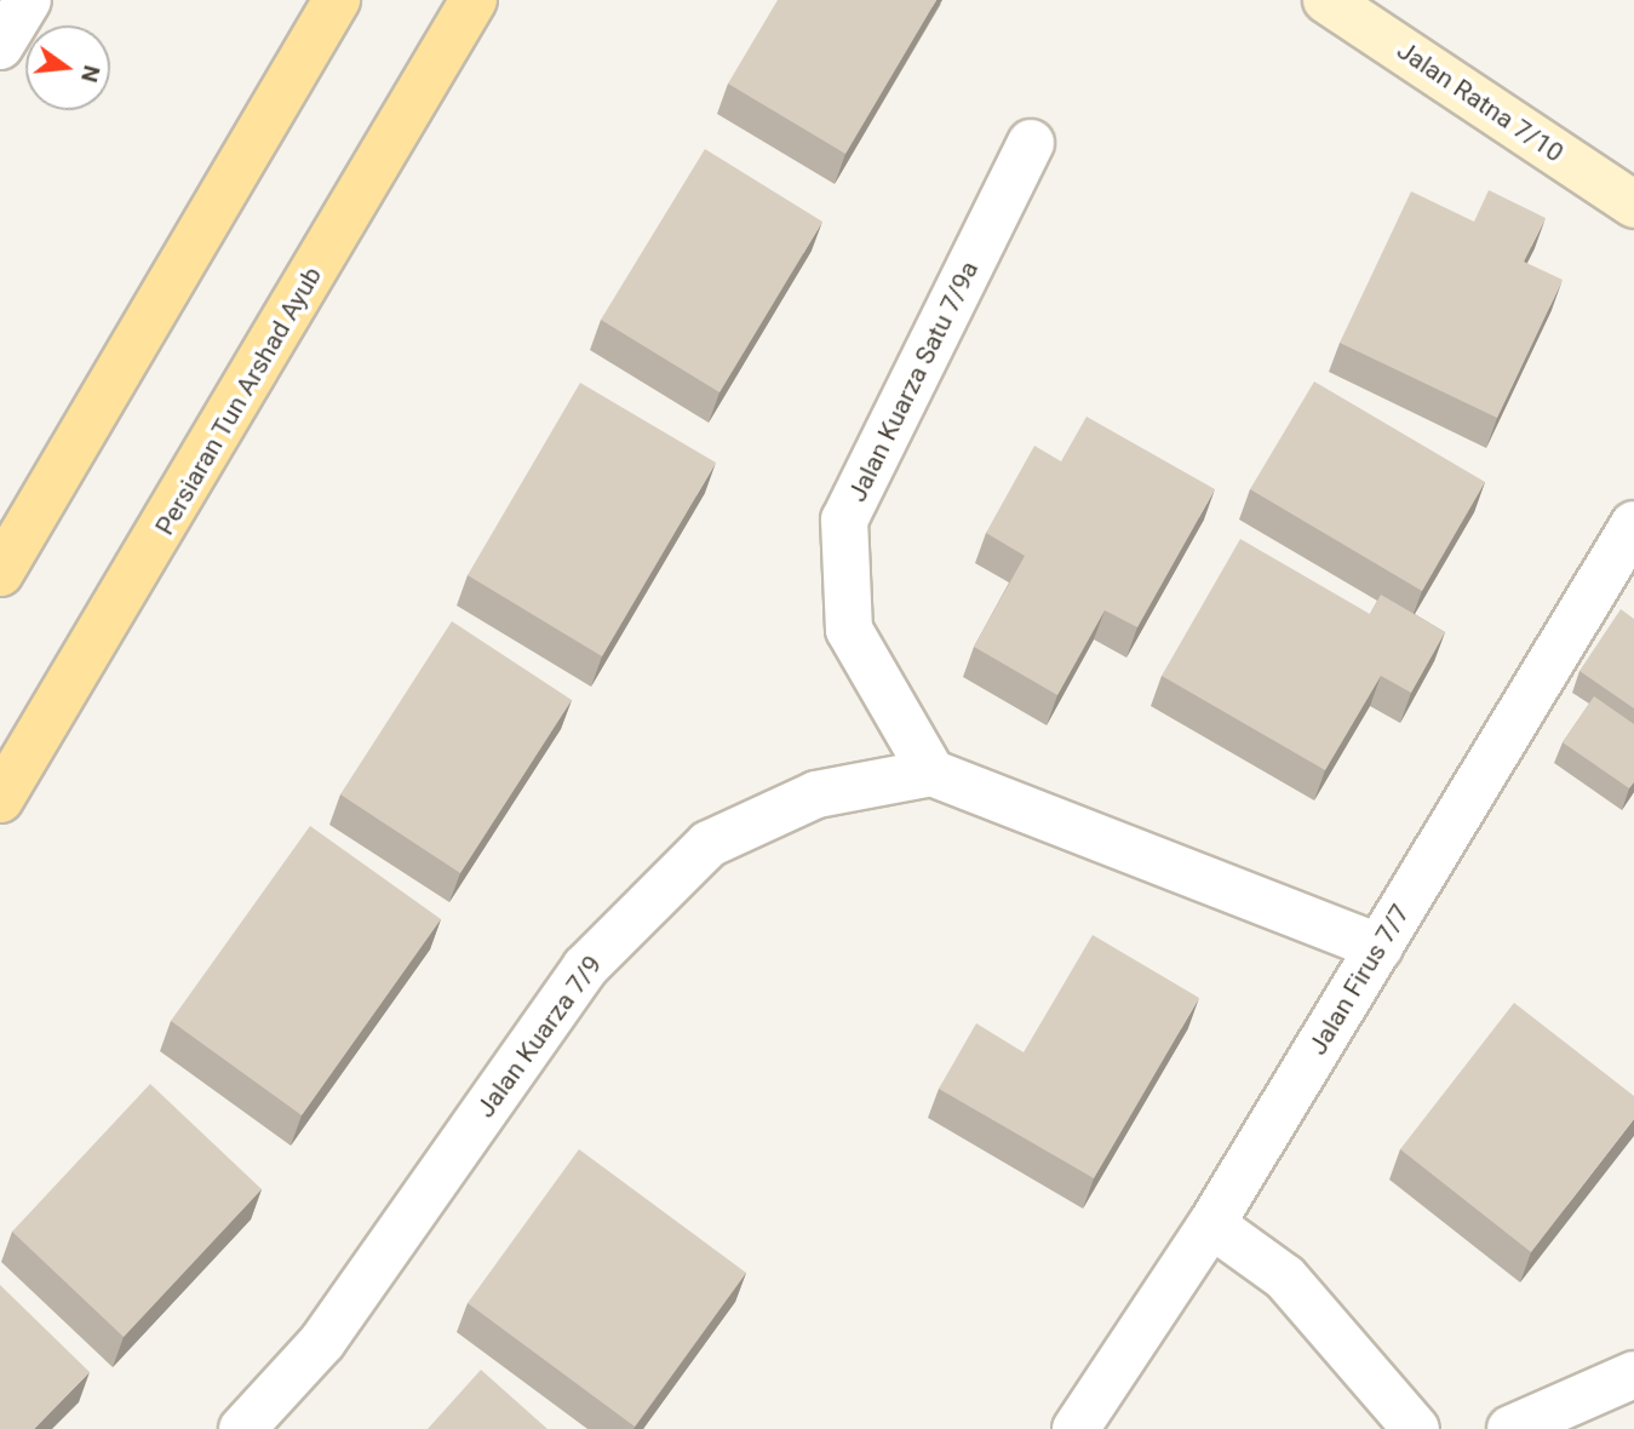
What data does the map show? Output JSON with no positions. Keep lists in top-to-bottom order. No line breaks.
{"streets":{"main road":["Persiaran Tun Arshad Ayub"],"street":["Jalan Ratna 7/10","Jalan Kuarza Satu 7/9a","Jalan Firus 7/7","Jalan Kuarza 7/9"]},"crossings":[["Jalan Kuarza Satu 7/9a","Jalan Kuarza 7/9"]],"north":"right"}
